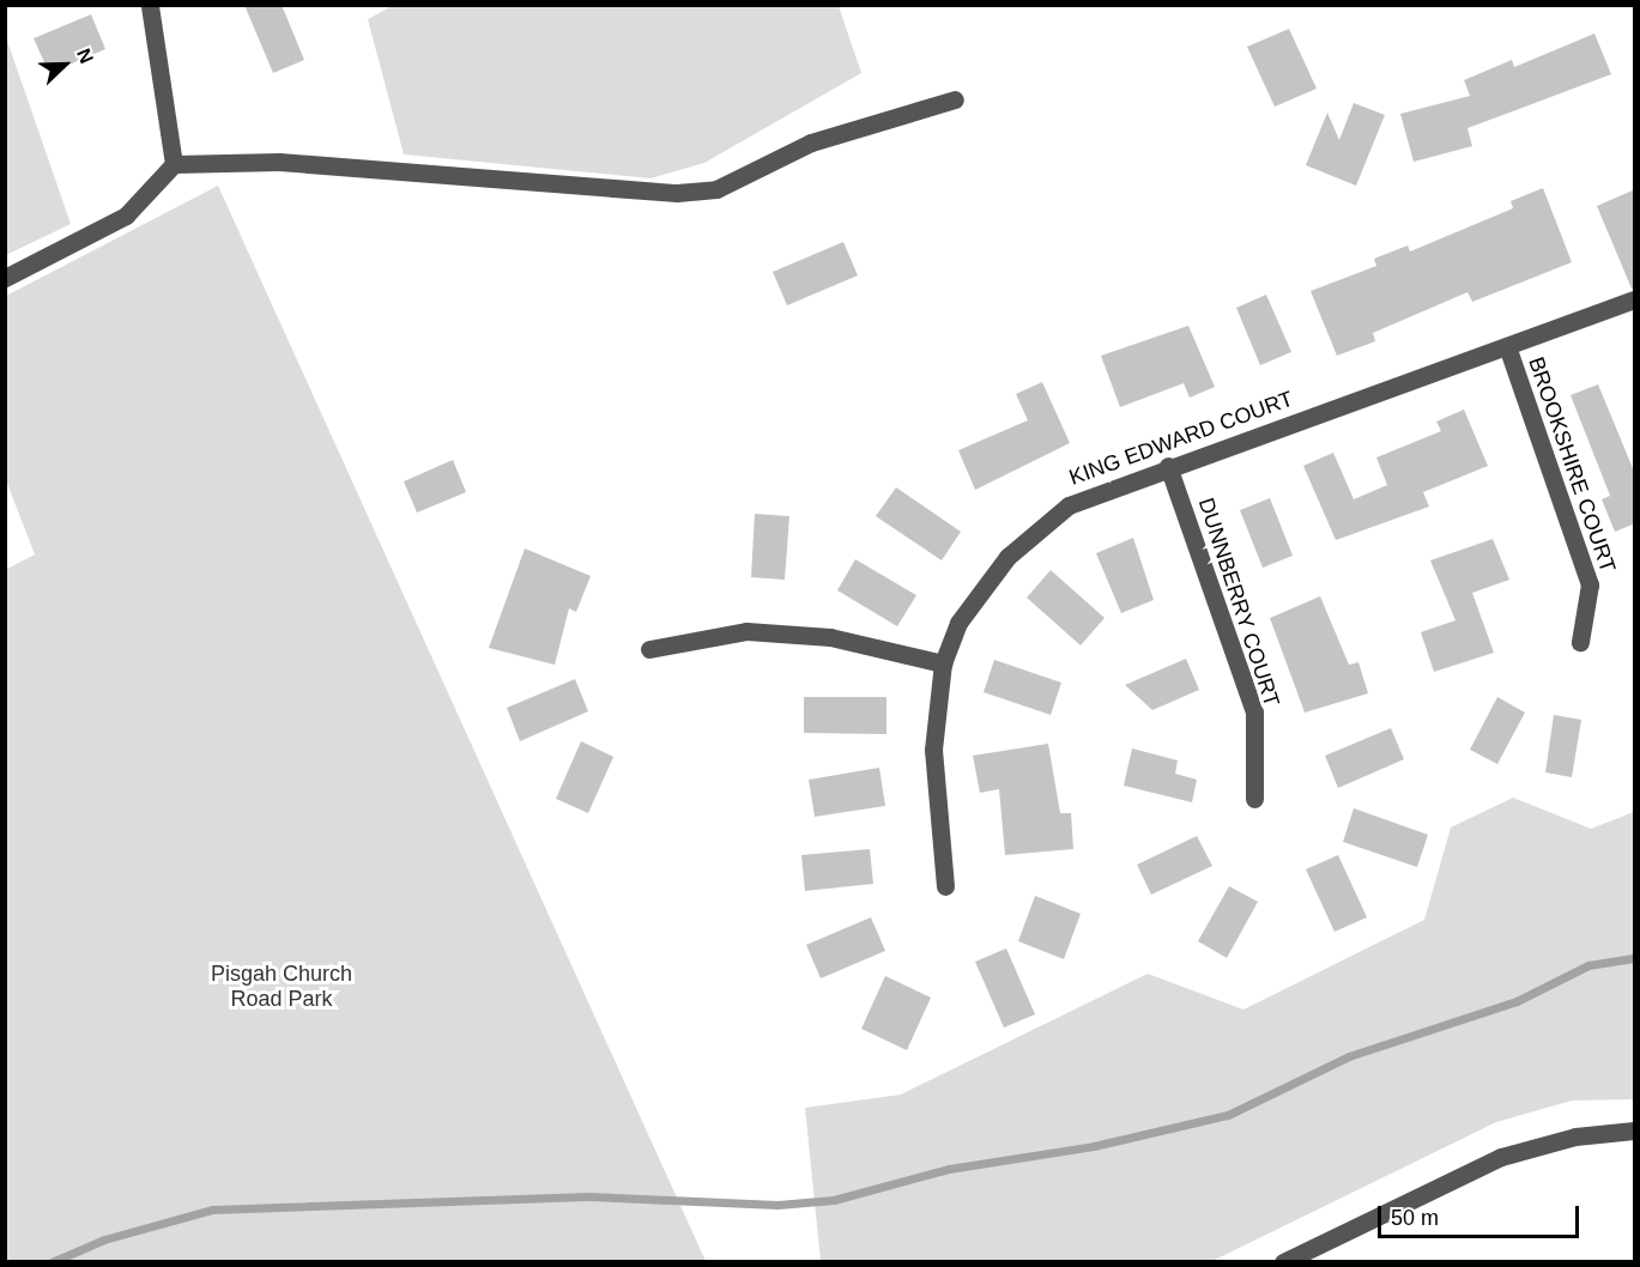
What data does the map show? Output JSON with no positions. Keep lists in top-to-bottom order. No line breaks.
{"streets":{"street":["KING EDWARD COURT","BROOKSHIRE COURT","DUNNBERRY COURT"]},"crossings":[["KING EDWARD COURT","BROOKSHIRE COURT"],["KING EDWARD COURT","DUNNBERRY COURT"]],"parks":["Pisgah Church Road Park"],"scale_bar":"50 m","north":"top right"}
